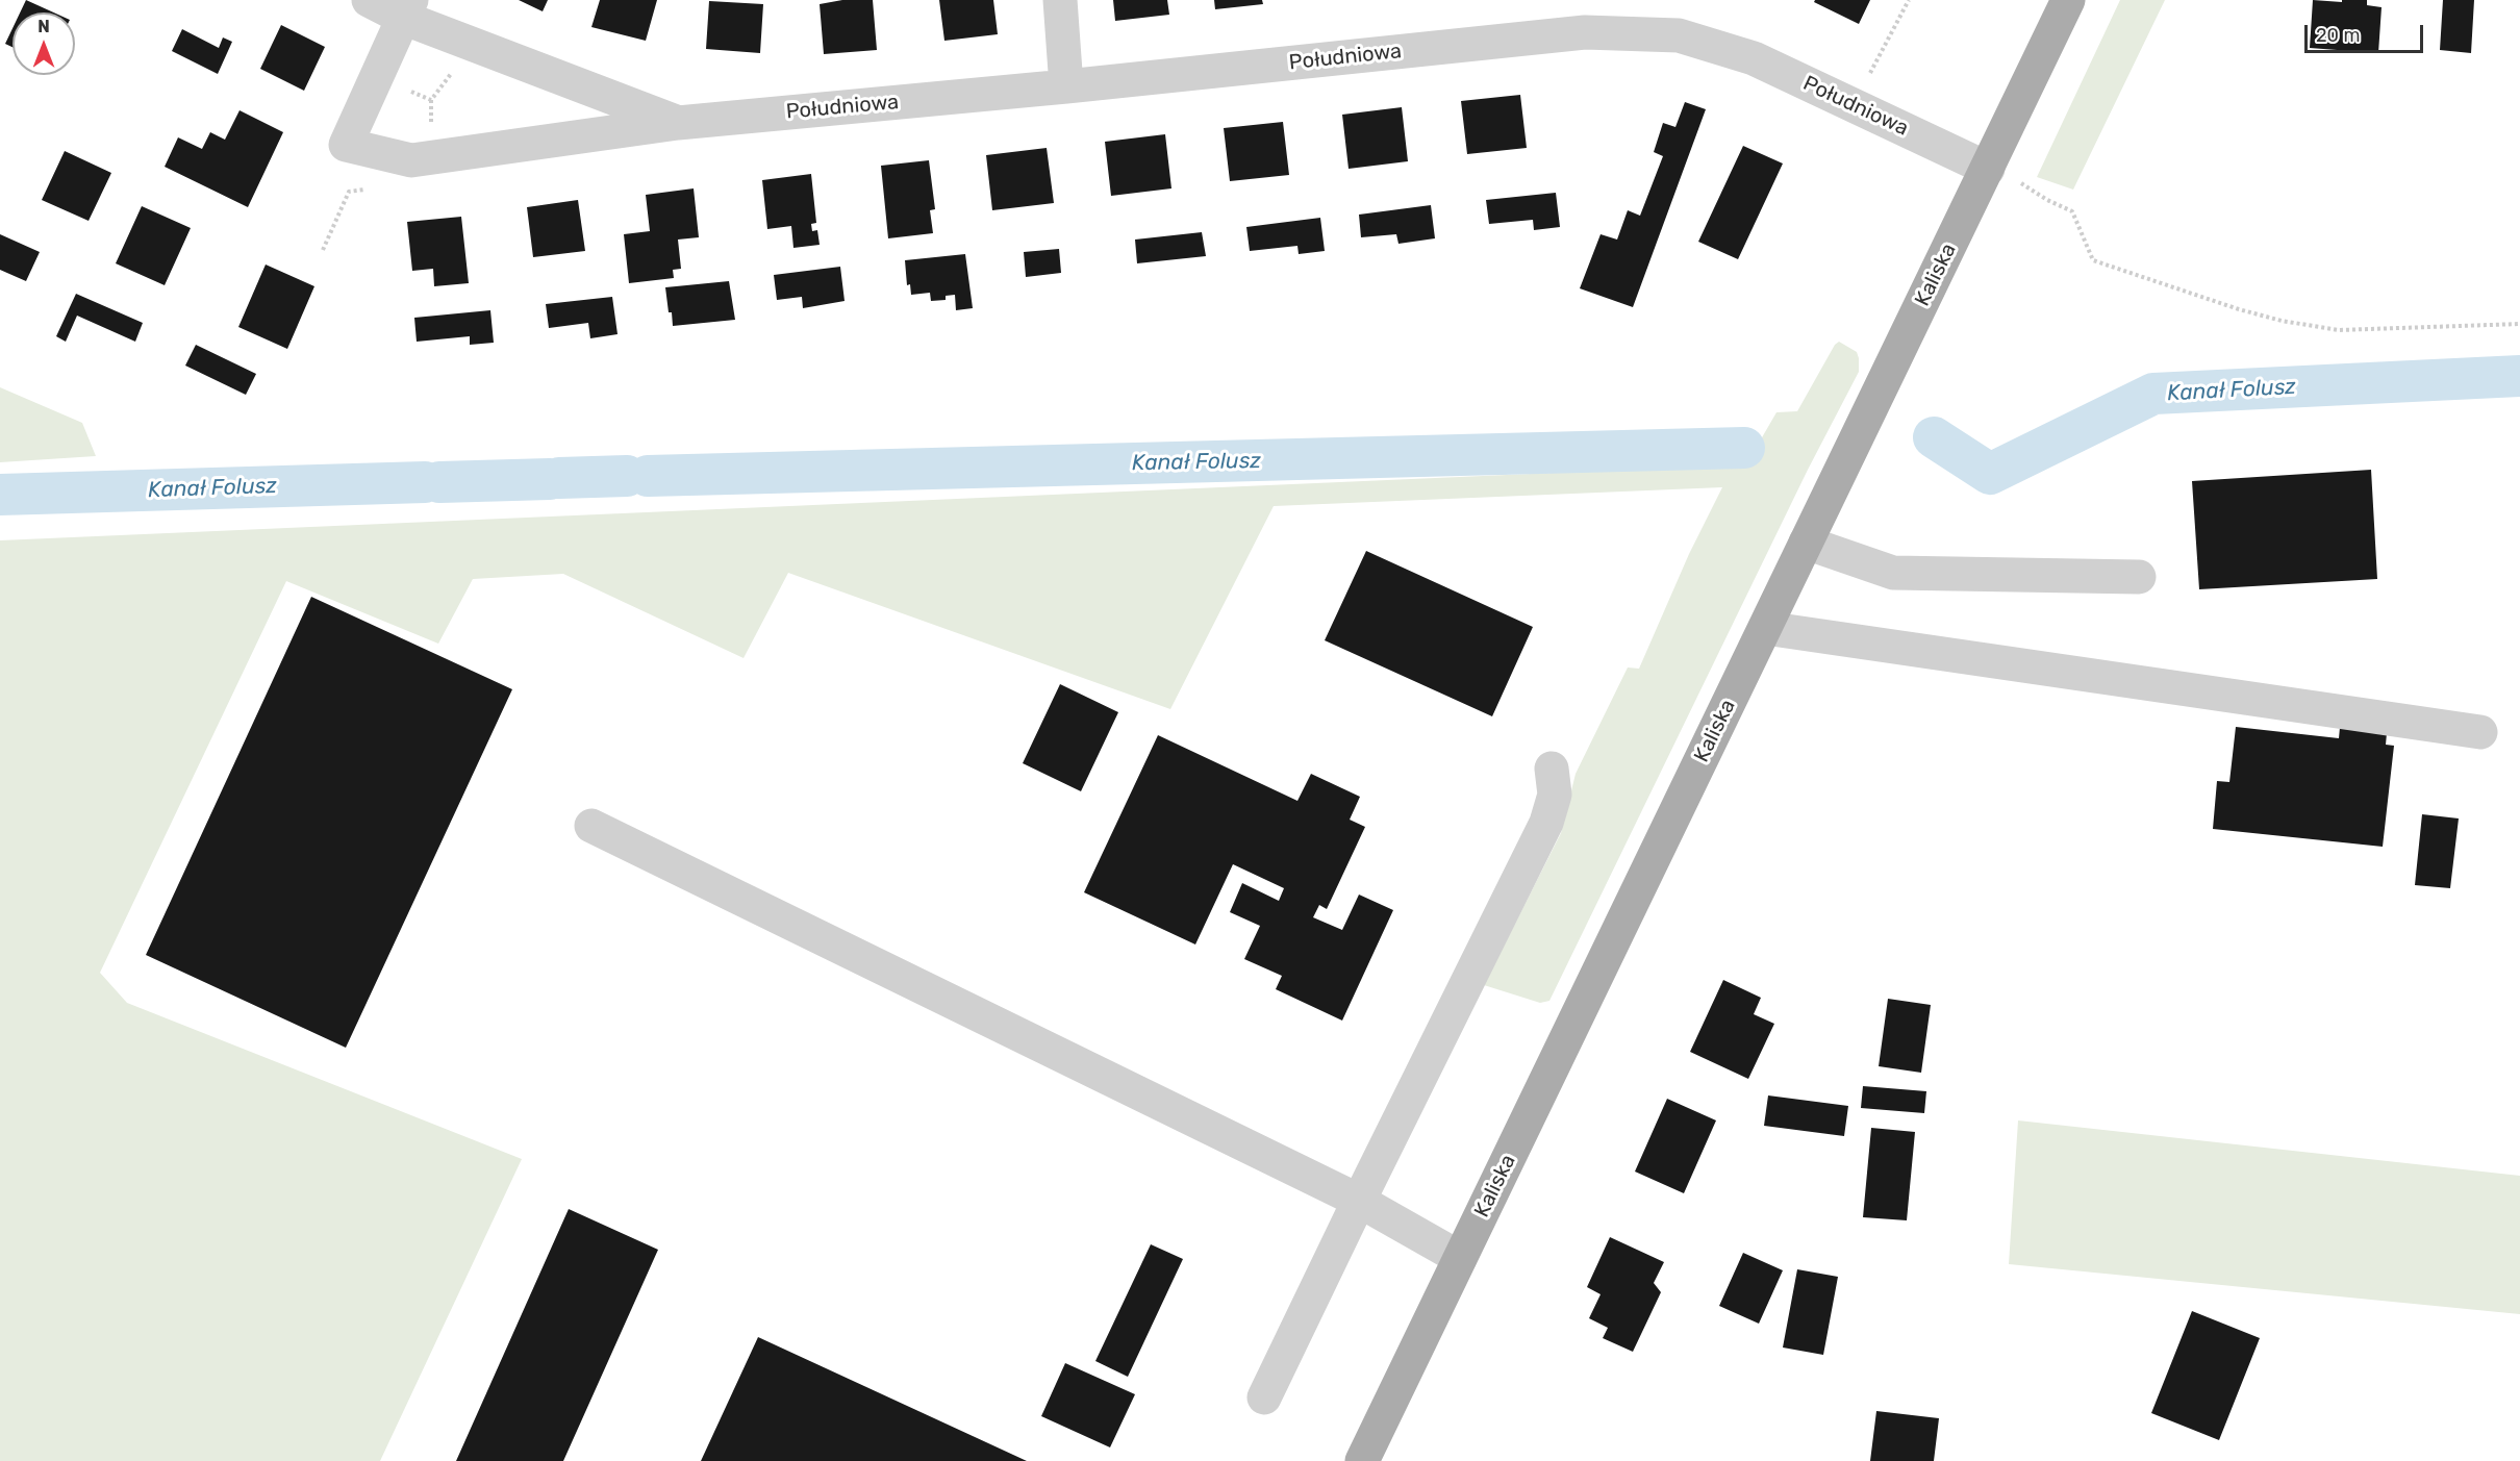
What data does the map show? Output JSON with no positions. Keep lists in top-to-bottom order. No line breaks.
{"streets":{"main road":["Kaliska"],"street":["Południowa"]},"crossings":[["Południowa","Kaliska"]],"water":["Kanał Folusz"],"scale_bar":"20 m","north":"top"}
